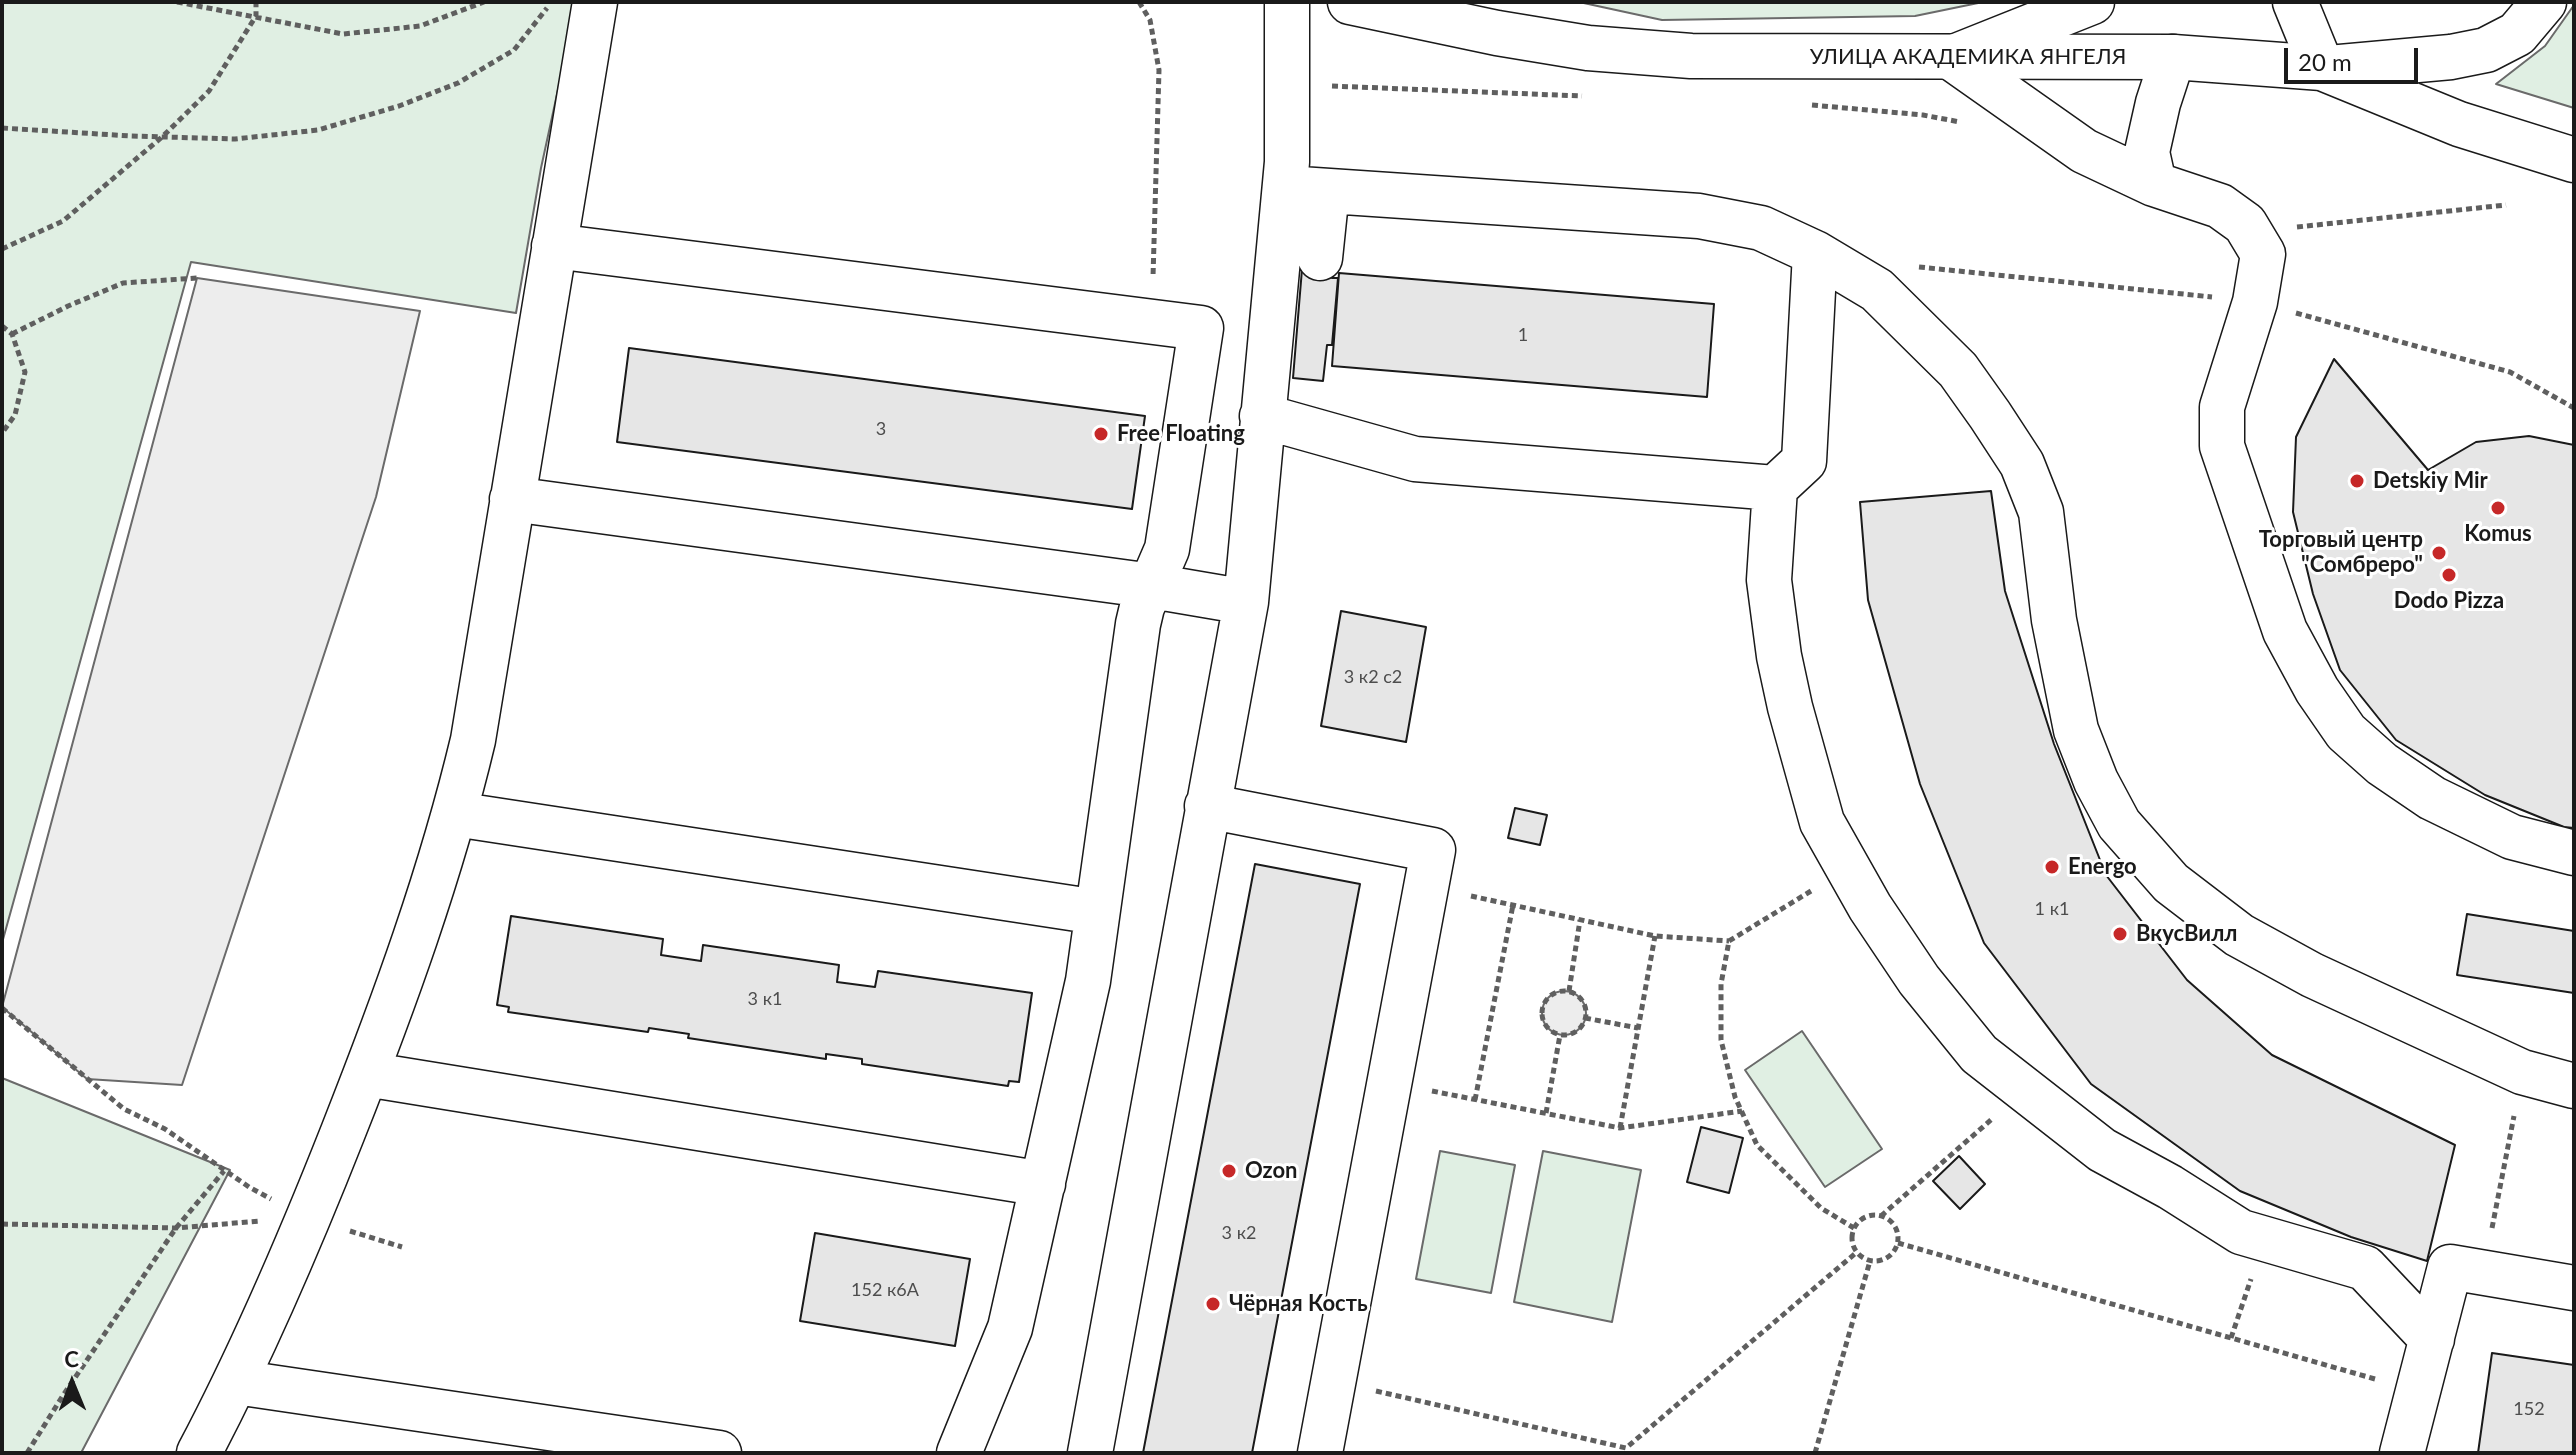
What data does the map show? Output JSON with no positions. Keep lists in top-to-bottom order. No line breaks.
{"streets":{"main road":["УЛИЦА АКАДЕМИКА ЯНГЕЛЯ"]},"places":["Free Floating","Detskiy Mir","Komus","Торговый центр \"Сомбреро\"","Dodo Pizza","Energo","ВкусВилл","Ozon","Чёрная Кость"],"house_numbers":["1","3","3 к2 с2","1 к1","3 к1","3 к2","152 к6А","152"],"scale_bar":"20 m","north":"top"}
